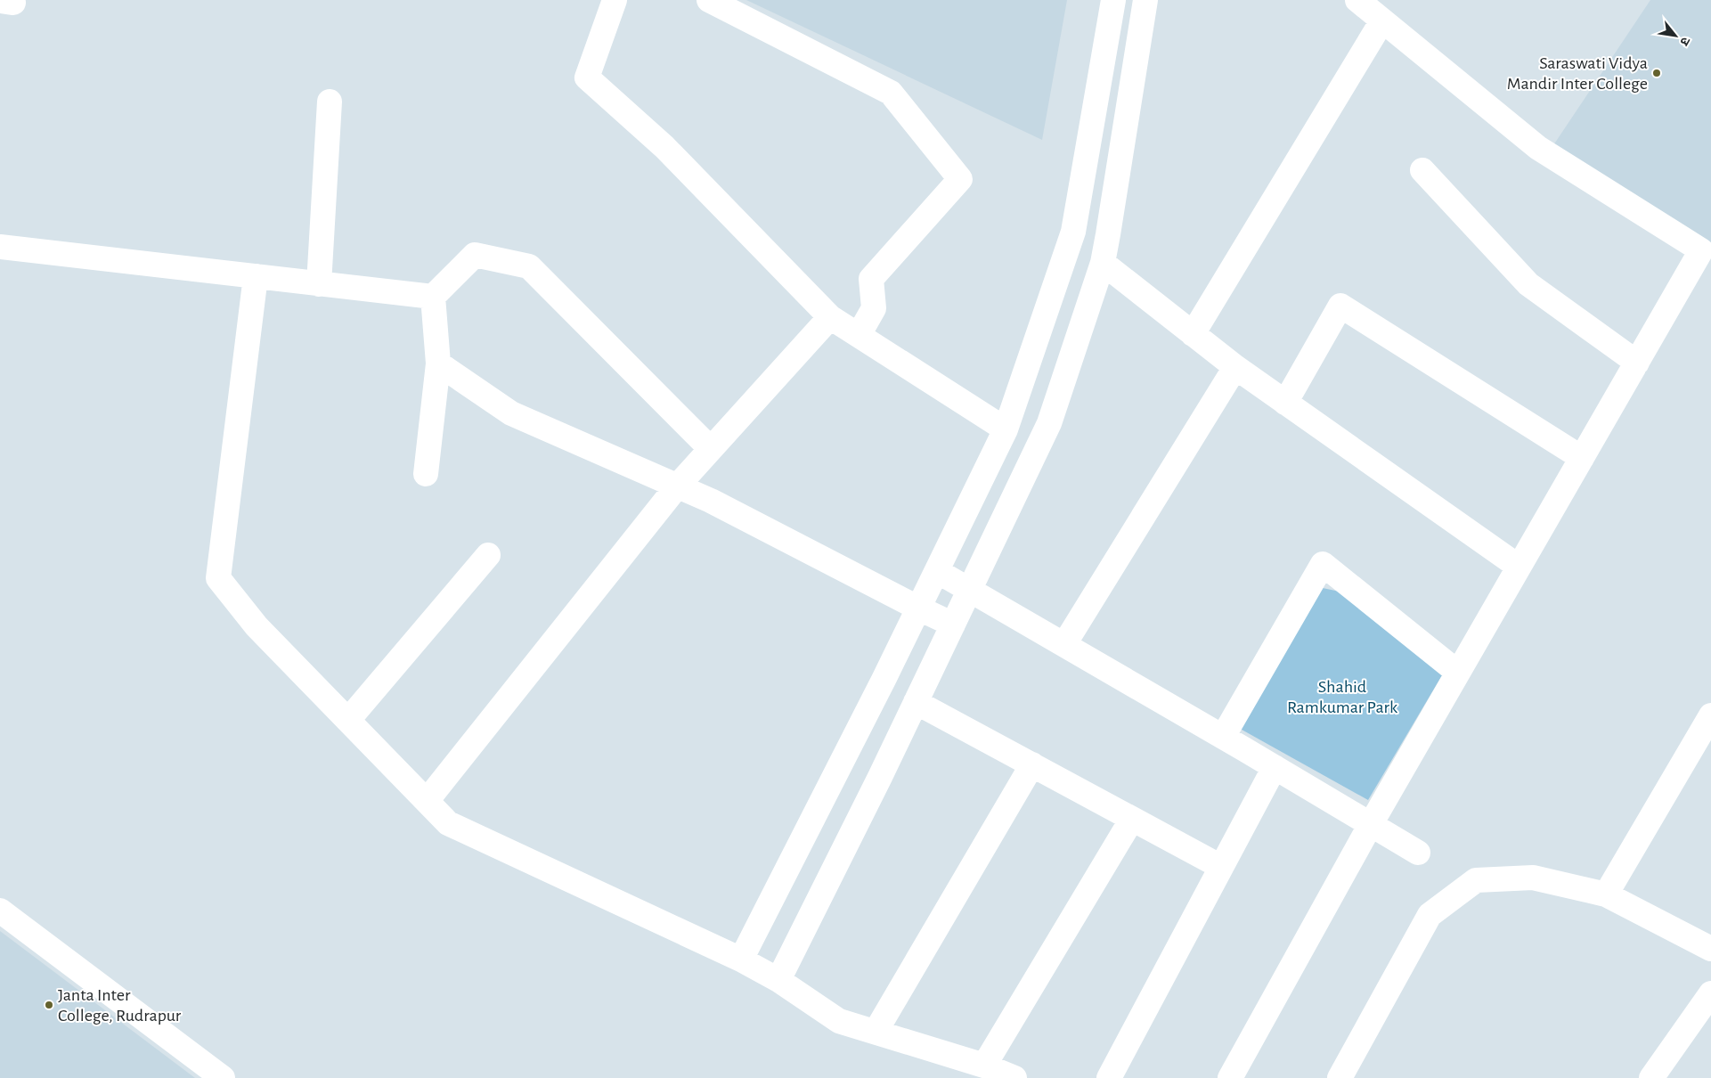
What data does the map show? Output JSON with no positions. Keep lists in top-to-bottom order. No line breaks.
{"parks":["Shahid Ramkumar Park"],"places":["Saraswati Vidya Mandir Inter College","Janta Inter College, Rudrapur"],"north":"bottom right"}
